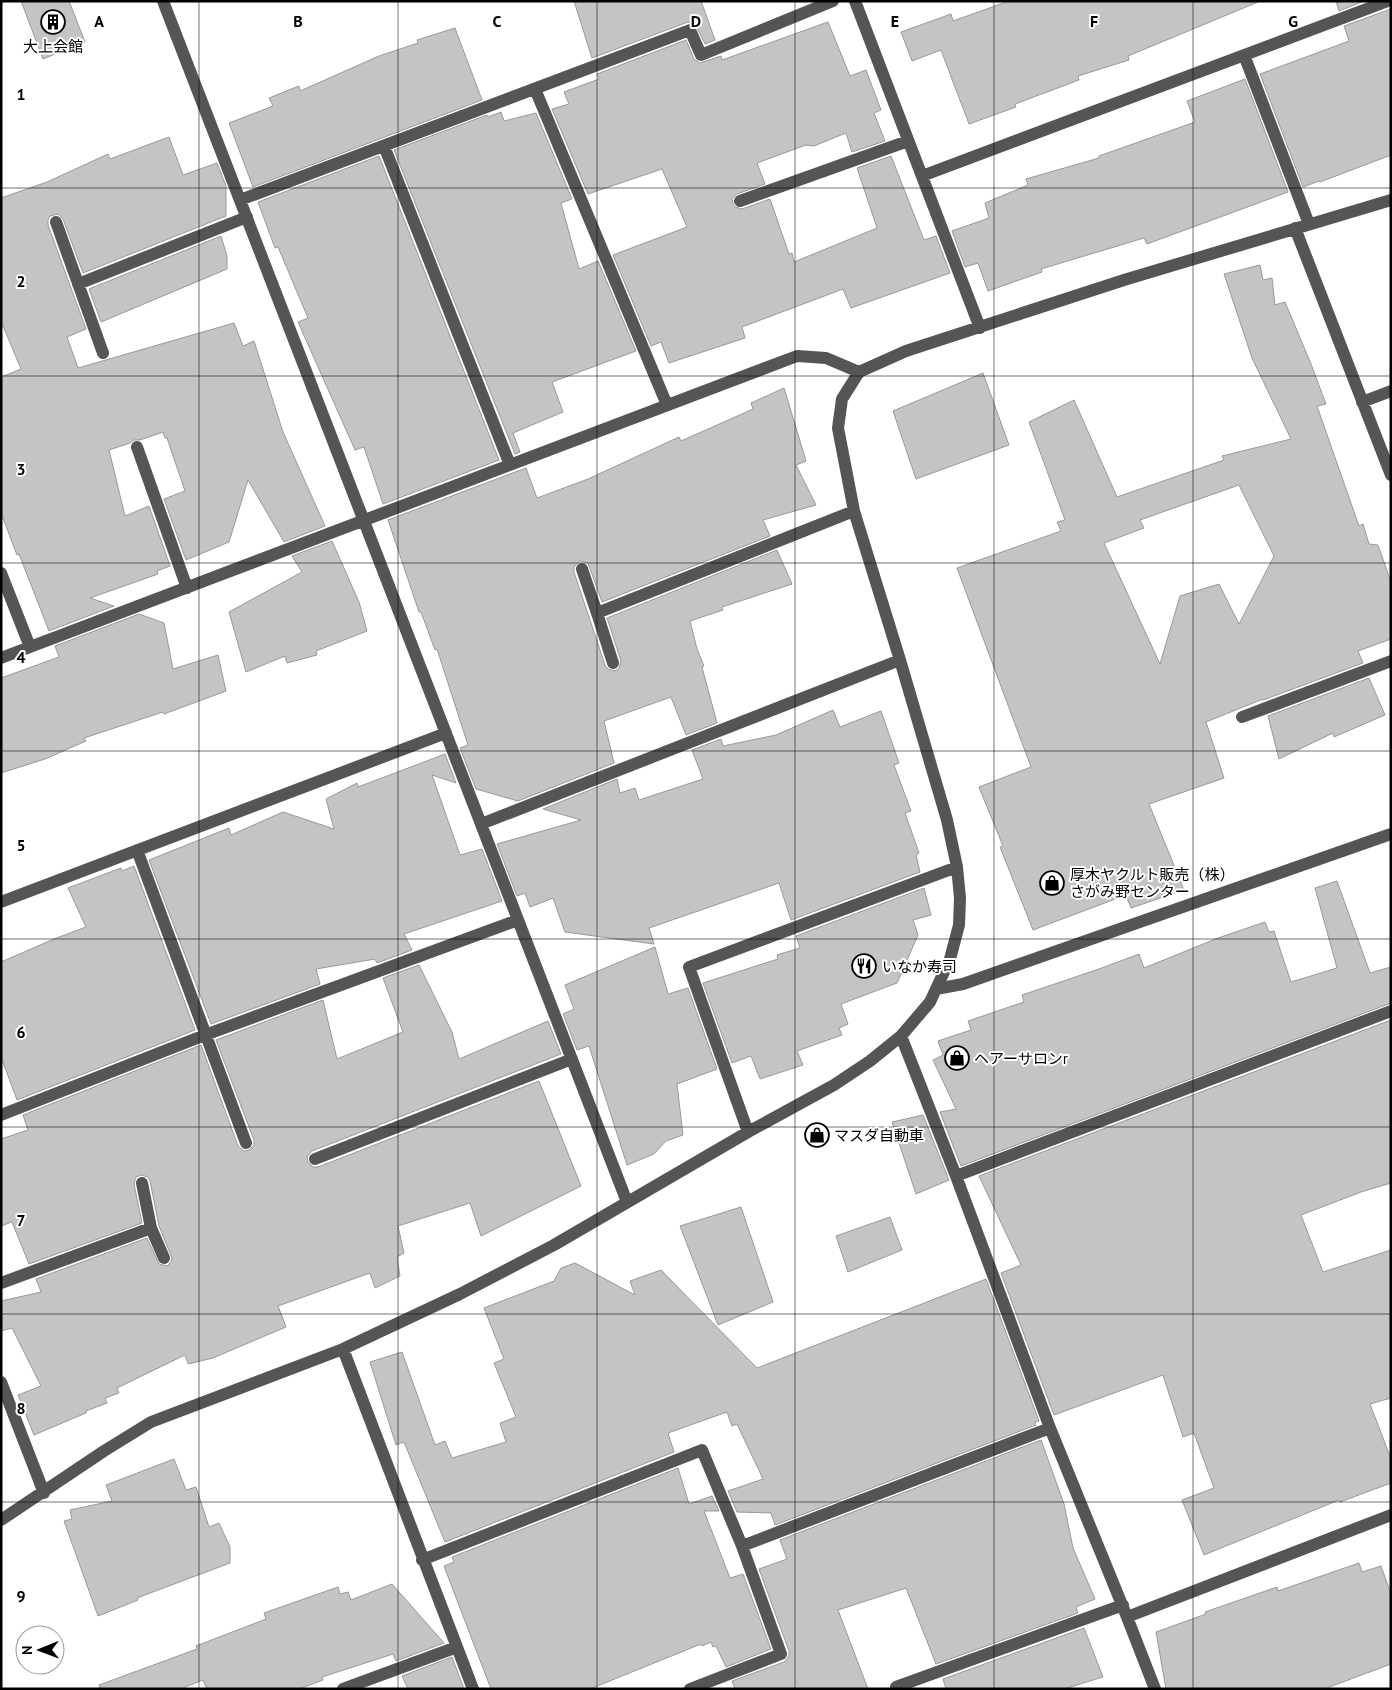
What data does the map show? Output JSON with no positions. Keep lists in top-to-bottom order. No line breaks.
{"places":{"building":["大上会館"],"shop":["厚木ヤクルト販売（株） さがみ野センター","ヘアーサロンr","マスダ自動車"],"restaurant":["いなか寿司"]},"north":"left","grid":{"columns":["A","B","C","D","E","F","G"],"rows":["1","2","3","4","5","6","7","8","9"]}}
